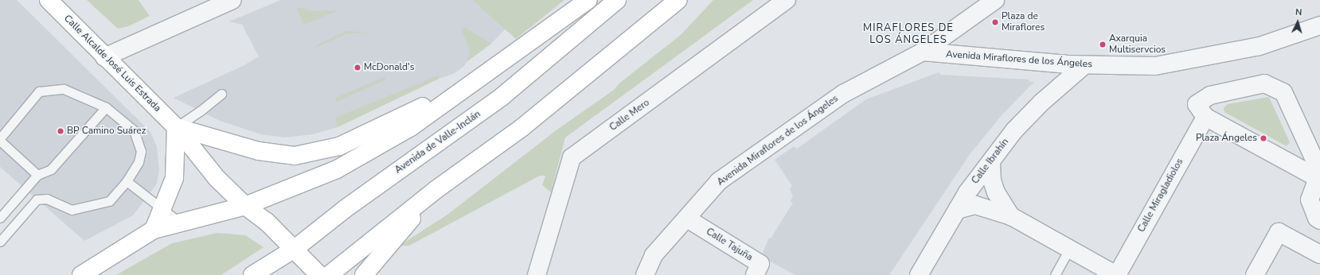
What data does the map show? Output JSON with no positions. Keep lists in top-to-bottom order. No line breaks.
{"streets":{"main road":["Calle Alcalde José Luis Estrada","Avenida de Valle-Inclán"],"street":["Avenida Miraflores de los Ángeles","Calle Mero","Calle Ibrahín","Calle Miragladiolos","Calle Tajuña"]},"crossings":[["Avenida Miraflores de los Ángeles","Calle Ibrahín"],["Avenida Miraflores de los Ángeles","Calle Tajuña"],["Calle Alcalde José Luis Estrada","Avenida de Valle-Inclán"]],"districts":["MIRAFLORES DE LOS ÁNGELES"],"places":["Plaza de Miraflores","Axarquia Multiservcios","McDonald's","BP Camino Suárez","Plaza Ángeles"],"north":"top"}
